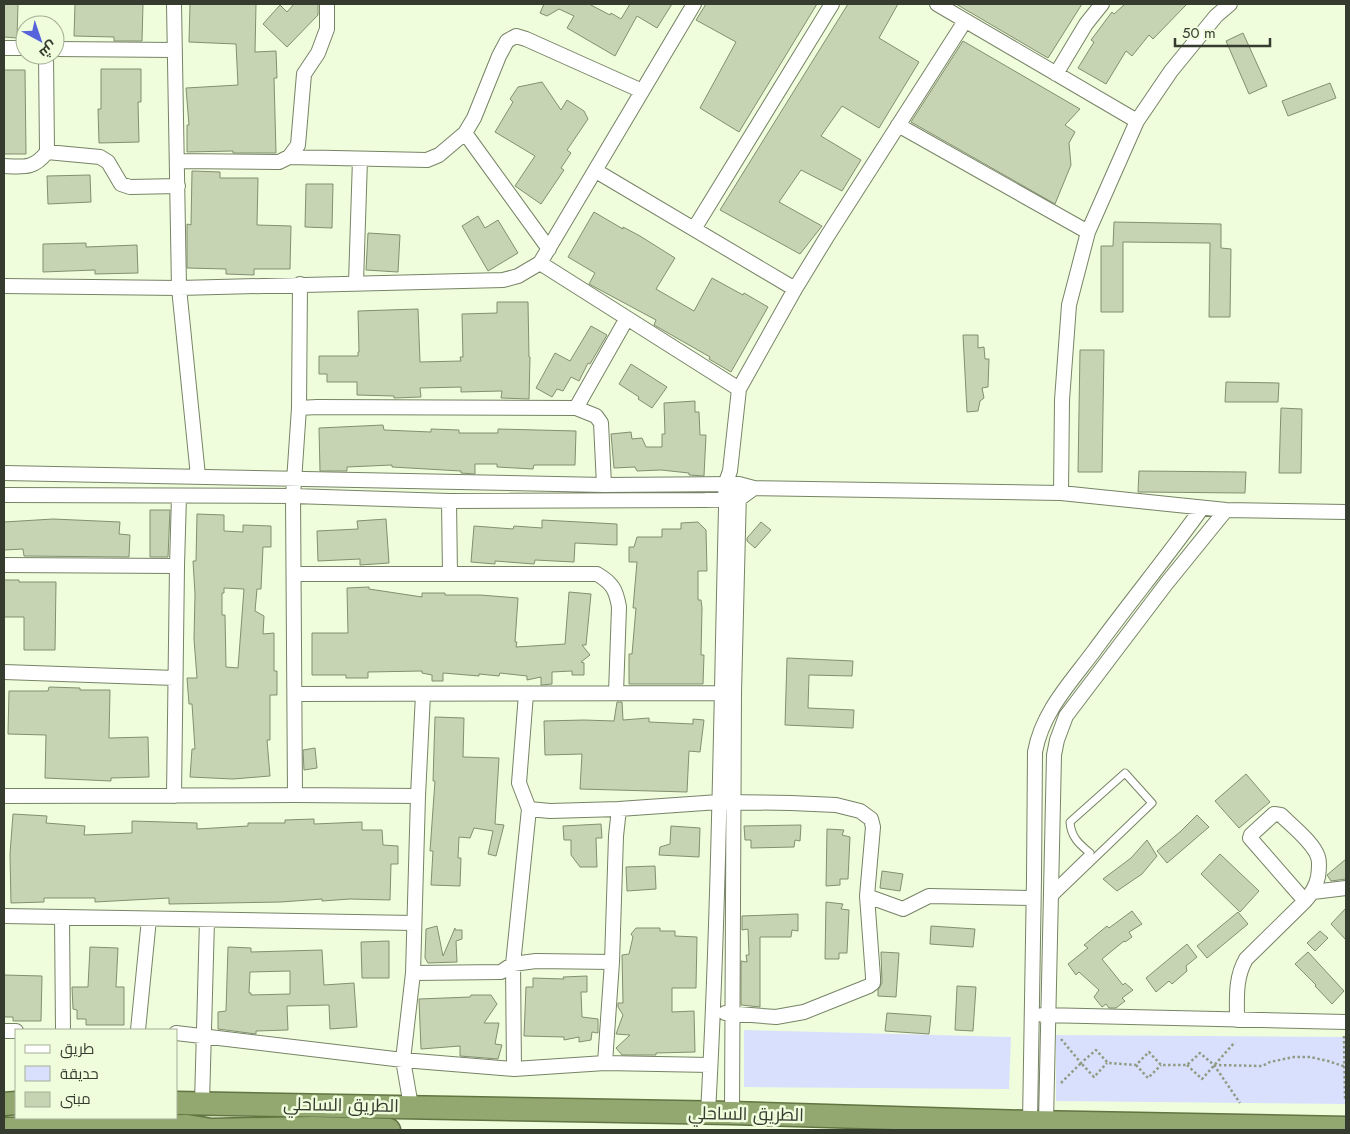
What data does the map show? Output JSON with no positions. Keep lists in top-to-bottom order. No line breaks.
{"streets":{"highway":["الطريق الساحلي"]},"legend":["طريق","حديقة","مبنى"],"scale_bar":"50 m","north":"bottom right"}
